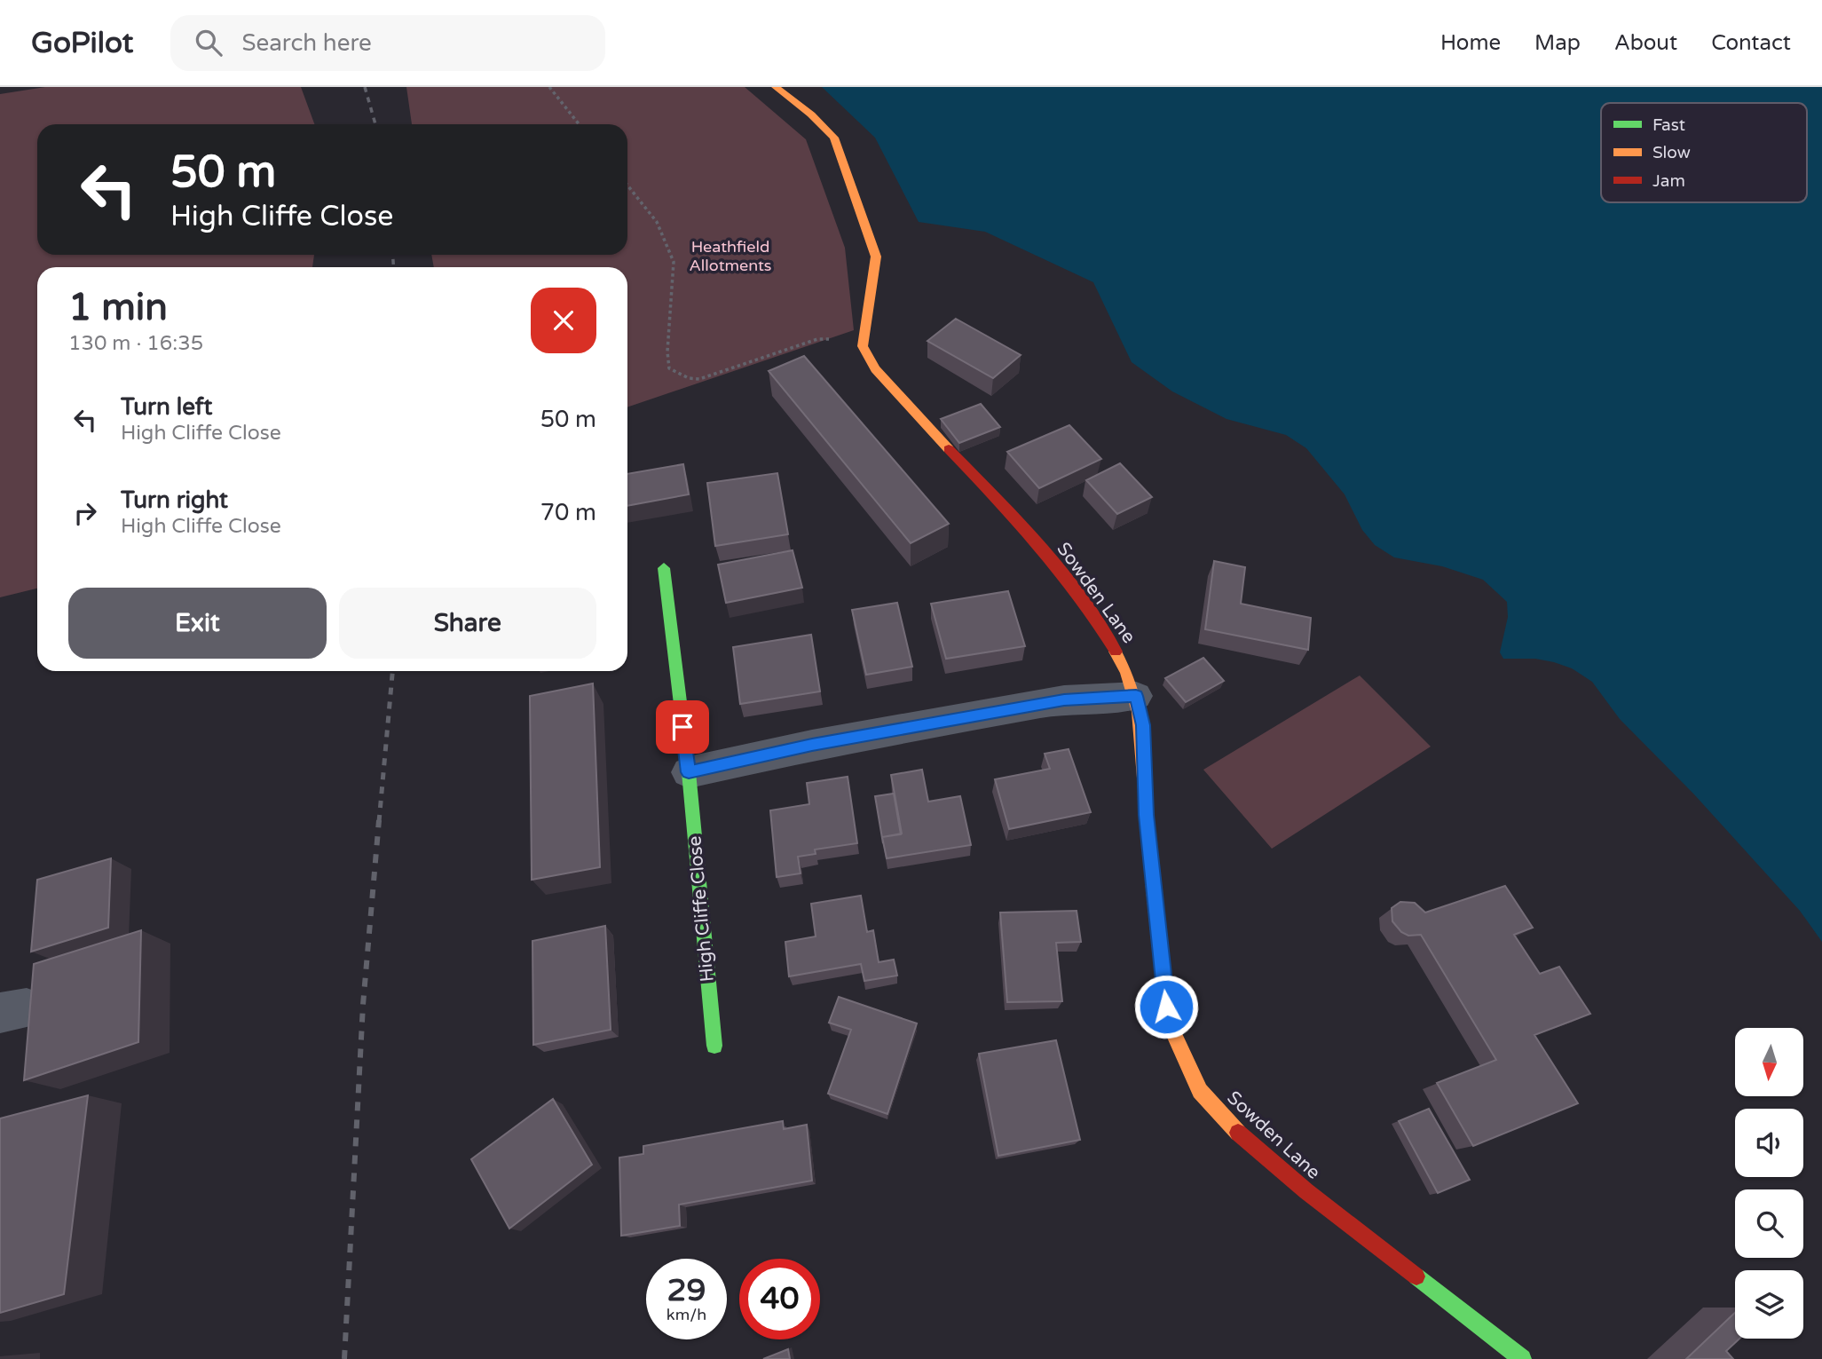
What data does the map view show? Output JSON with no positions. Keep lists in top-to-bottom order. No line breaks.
{"streets":{"street":["Sowden Lane","High Cliffe Close"]},"parks":["Heathfield Allotments"],"legend":["Fast","Slow","Jam"],"north":"bottom","page":{"header":"GoPilot","search":"Search here","nav":["Home","Map","About","Contact"],"turn":["50 m","High Cliffe Close"],"heading":["1 min","130 m · 16:35"],"list":[{"name":"Turn left","note":"High Cliffe Close","value":"50 m"},{"name":"Turn right","note":"High Cliffe Close","value":"70 m"}],"buttons":["Exit","Share"],"speed":"29 km/h","limit":"40"}}
